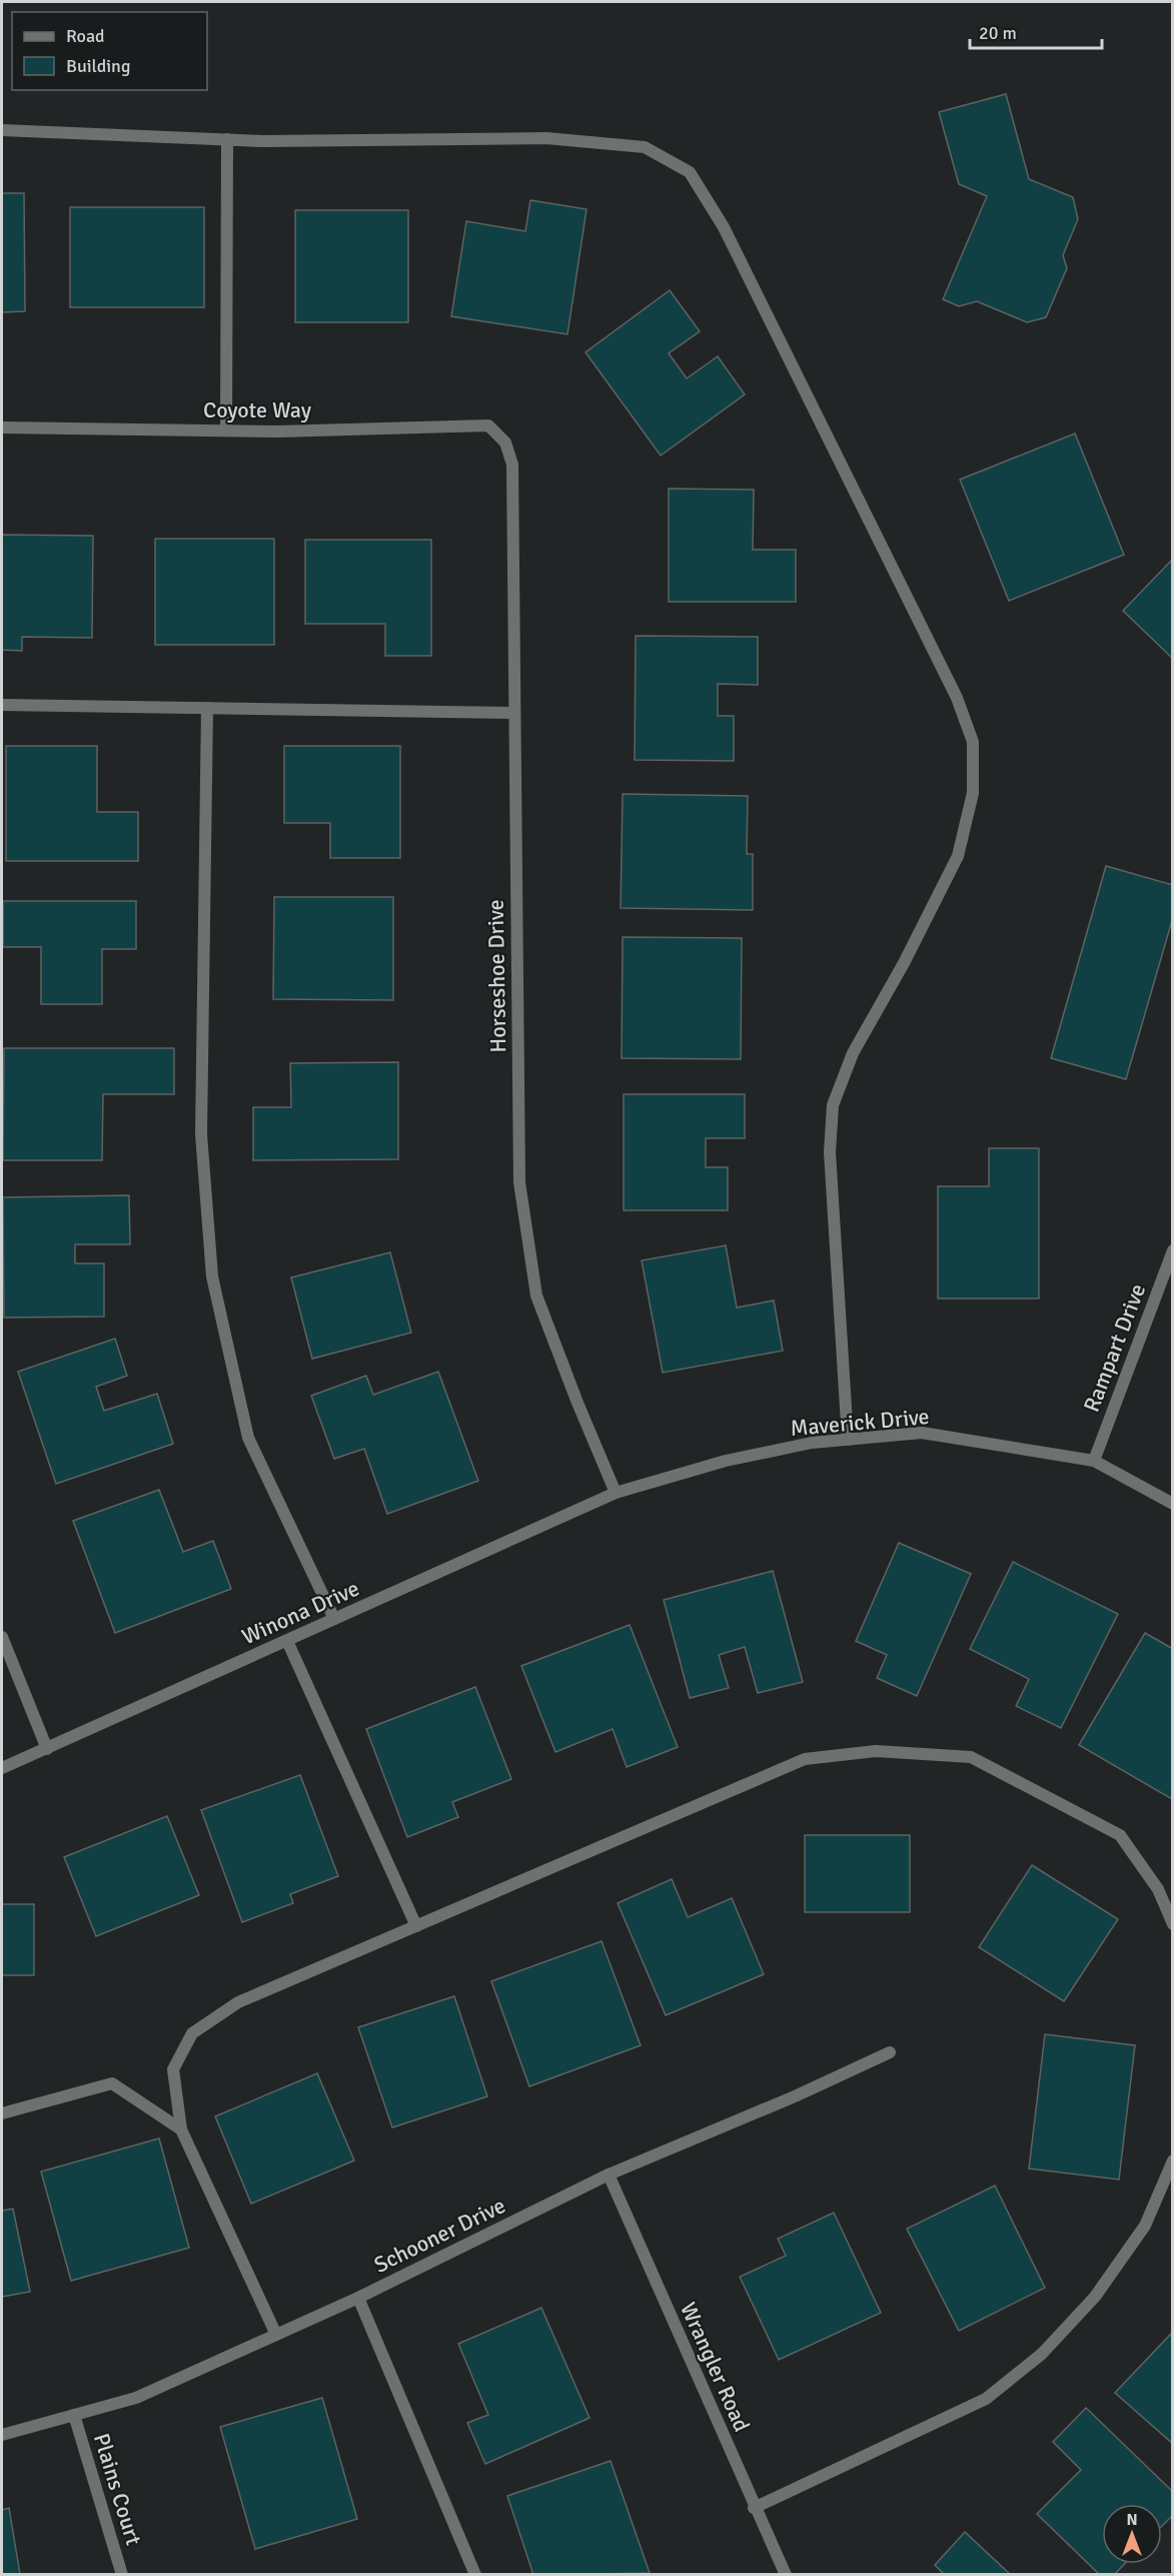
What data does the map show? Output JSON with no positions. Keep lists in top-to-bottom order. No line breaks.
{"streets":{"street":["Coyote Way","Horseshoe Drive","Rampart Drive","Maverick Drive","Winona Drive","Schooner Drive","Wrangler Road","Plains Court"]},"crossings":[["Coyote Way","Horseshoe Drive"],["Horseshoe Drive","Maverick Drive"],["Horseshoe Drive","Winona Drive"],["Rampart Drive","Maverick Drive"],["Maverick Drive","Winona Drive"],["Schooner Drive","Wrangler Road"],["Schooner Drive","Plains Court"]],"legend":["Road","Building"],"scale_bar":"20 m","north":"top"}
